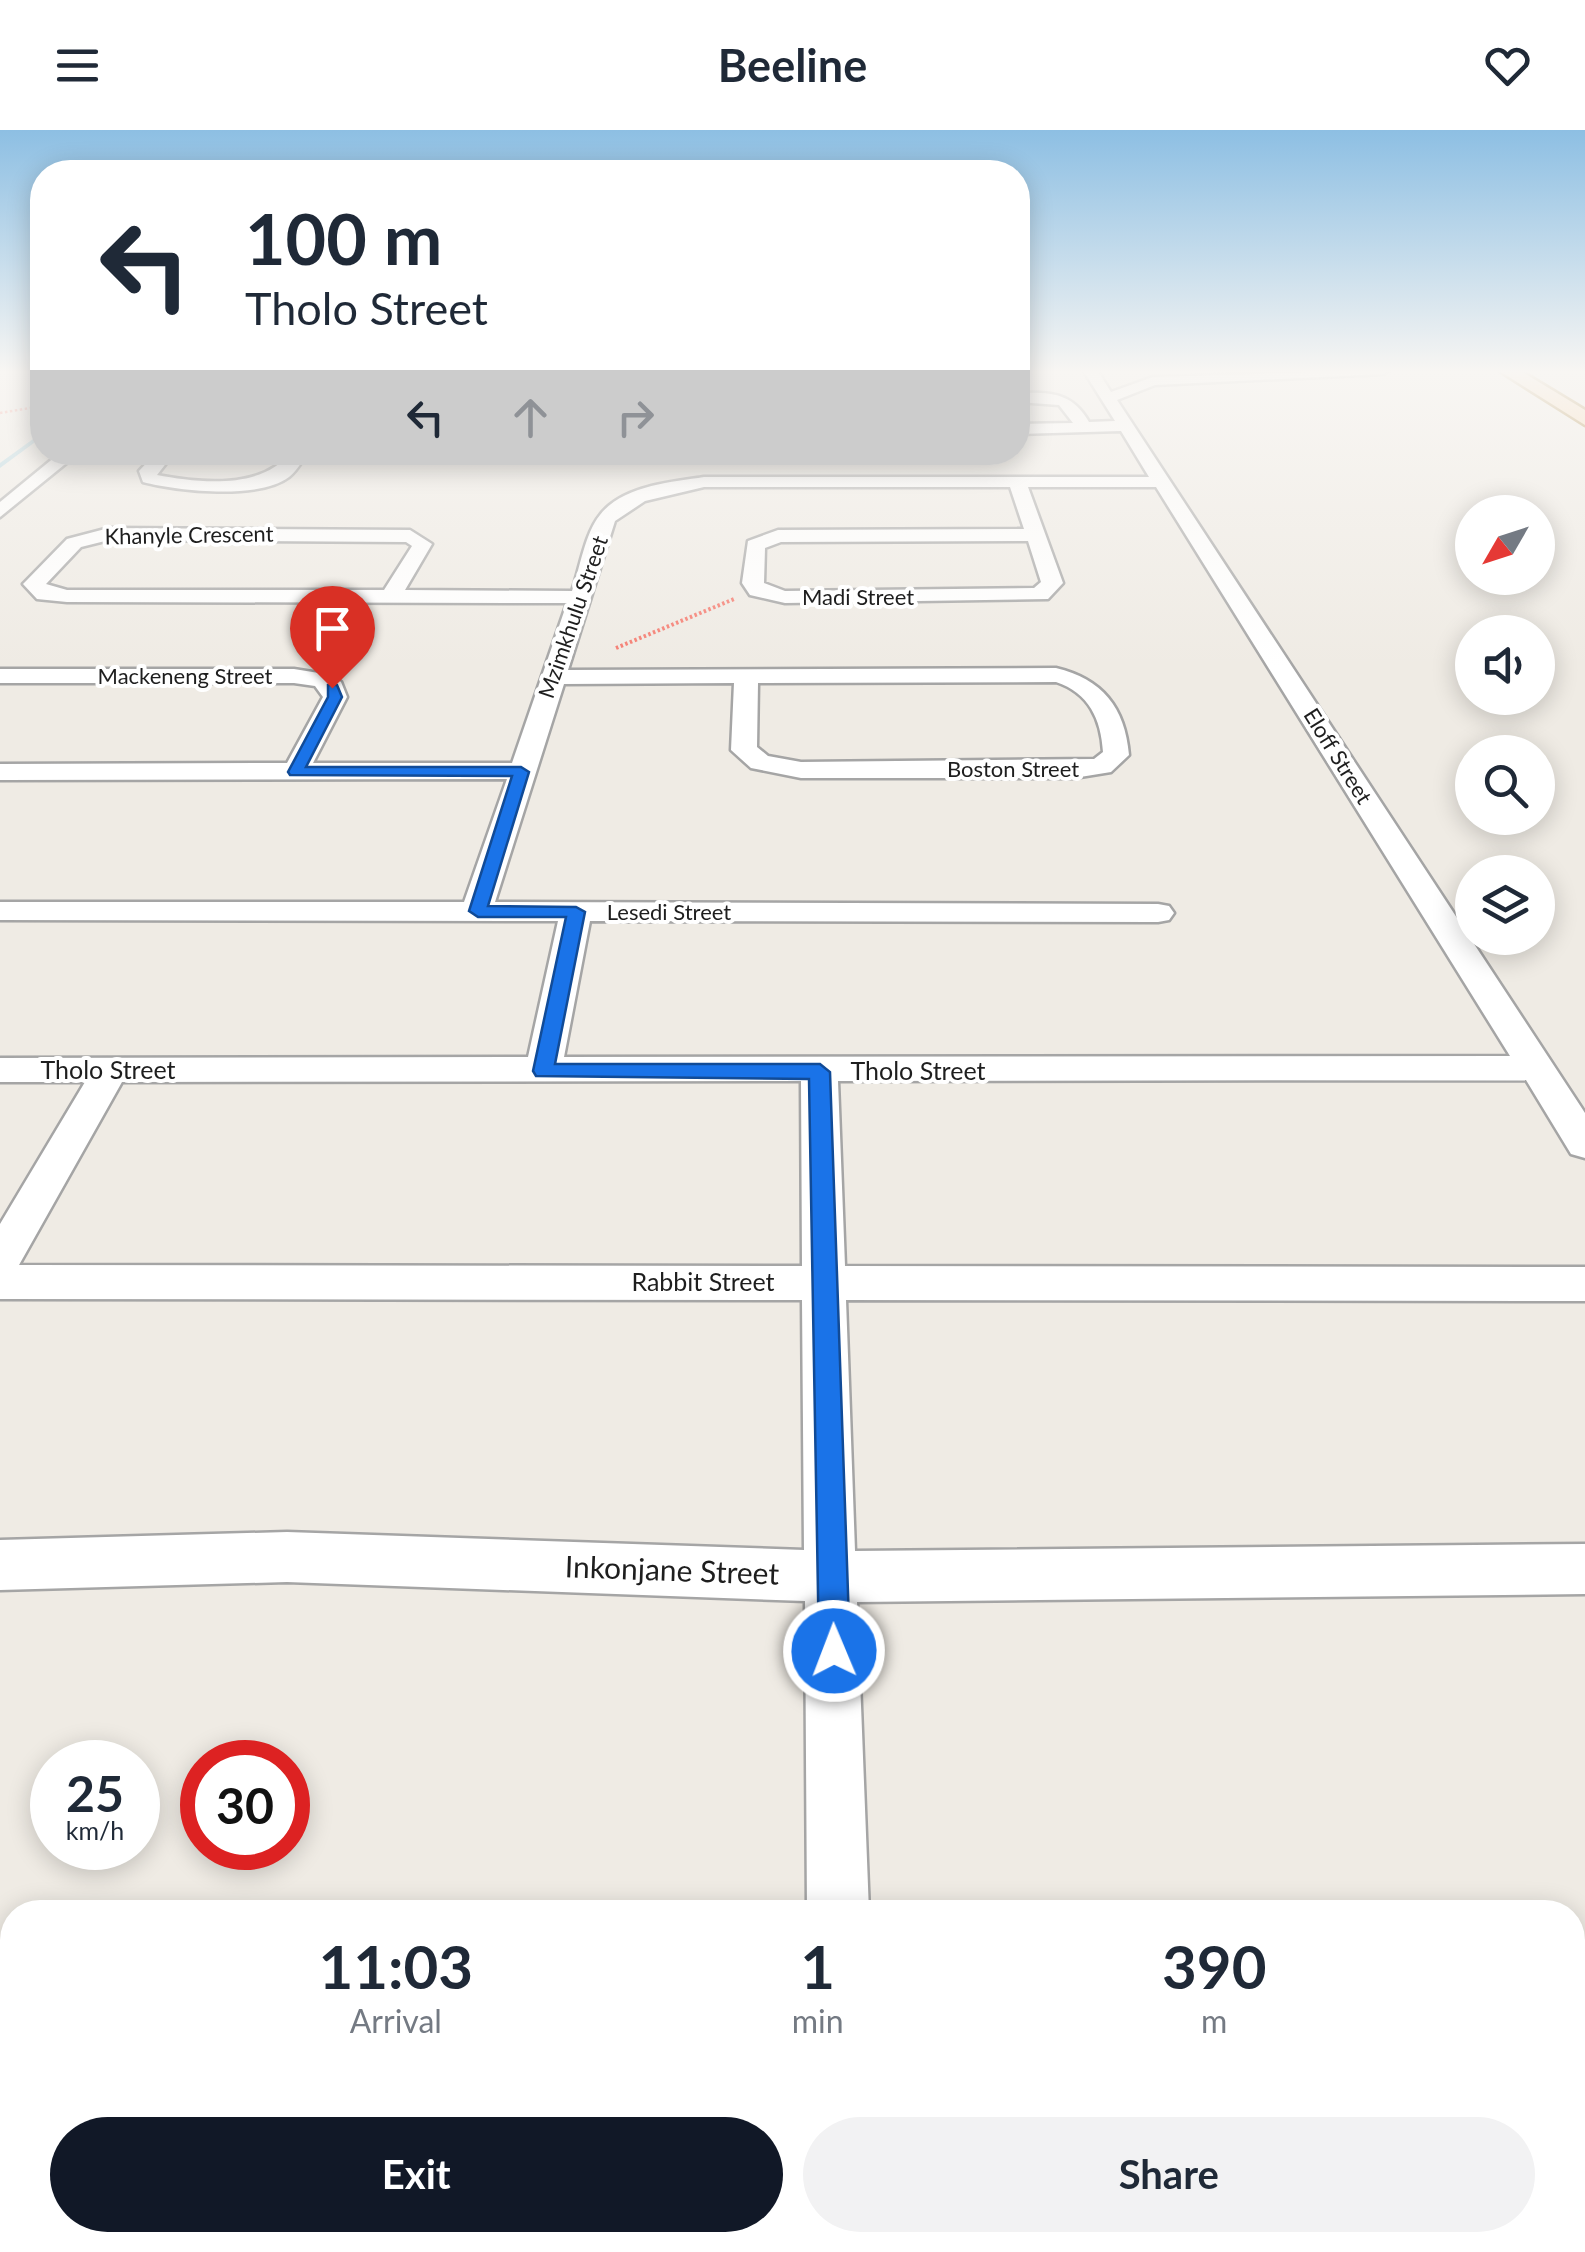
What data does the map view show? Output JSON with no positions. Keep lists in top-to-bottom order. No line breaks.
{"streets":{"street":["Khanyle Crescent","Madi Street","Mzimkhulu Street","Mackeneng Street","Eloff Street","Boston Street","Lesedi Street","Tholo Street","Rabbit Street","Inkonjane Street"]},"crossings":[["Khanyle Crescent","Mzimkhulu Street"],["Madi Street","Mzimkhulu Street"],["Mzimkhulu Street","Eloff Street"],["Mzimkhulu Street","Boston Street"],["Mzimkhulu Street","Lesedi Street"],["Eloff Street","Tholo Street"]],"north":"bottom left","page":{"header":"Beeline","turn":["100 m","Tholo Street"],"speed":"25 km/h","limit":"30","eta":["11:03","Arrival","1","min","390","m"],"buttons":["Exit","Share"]}}
